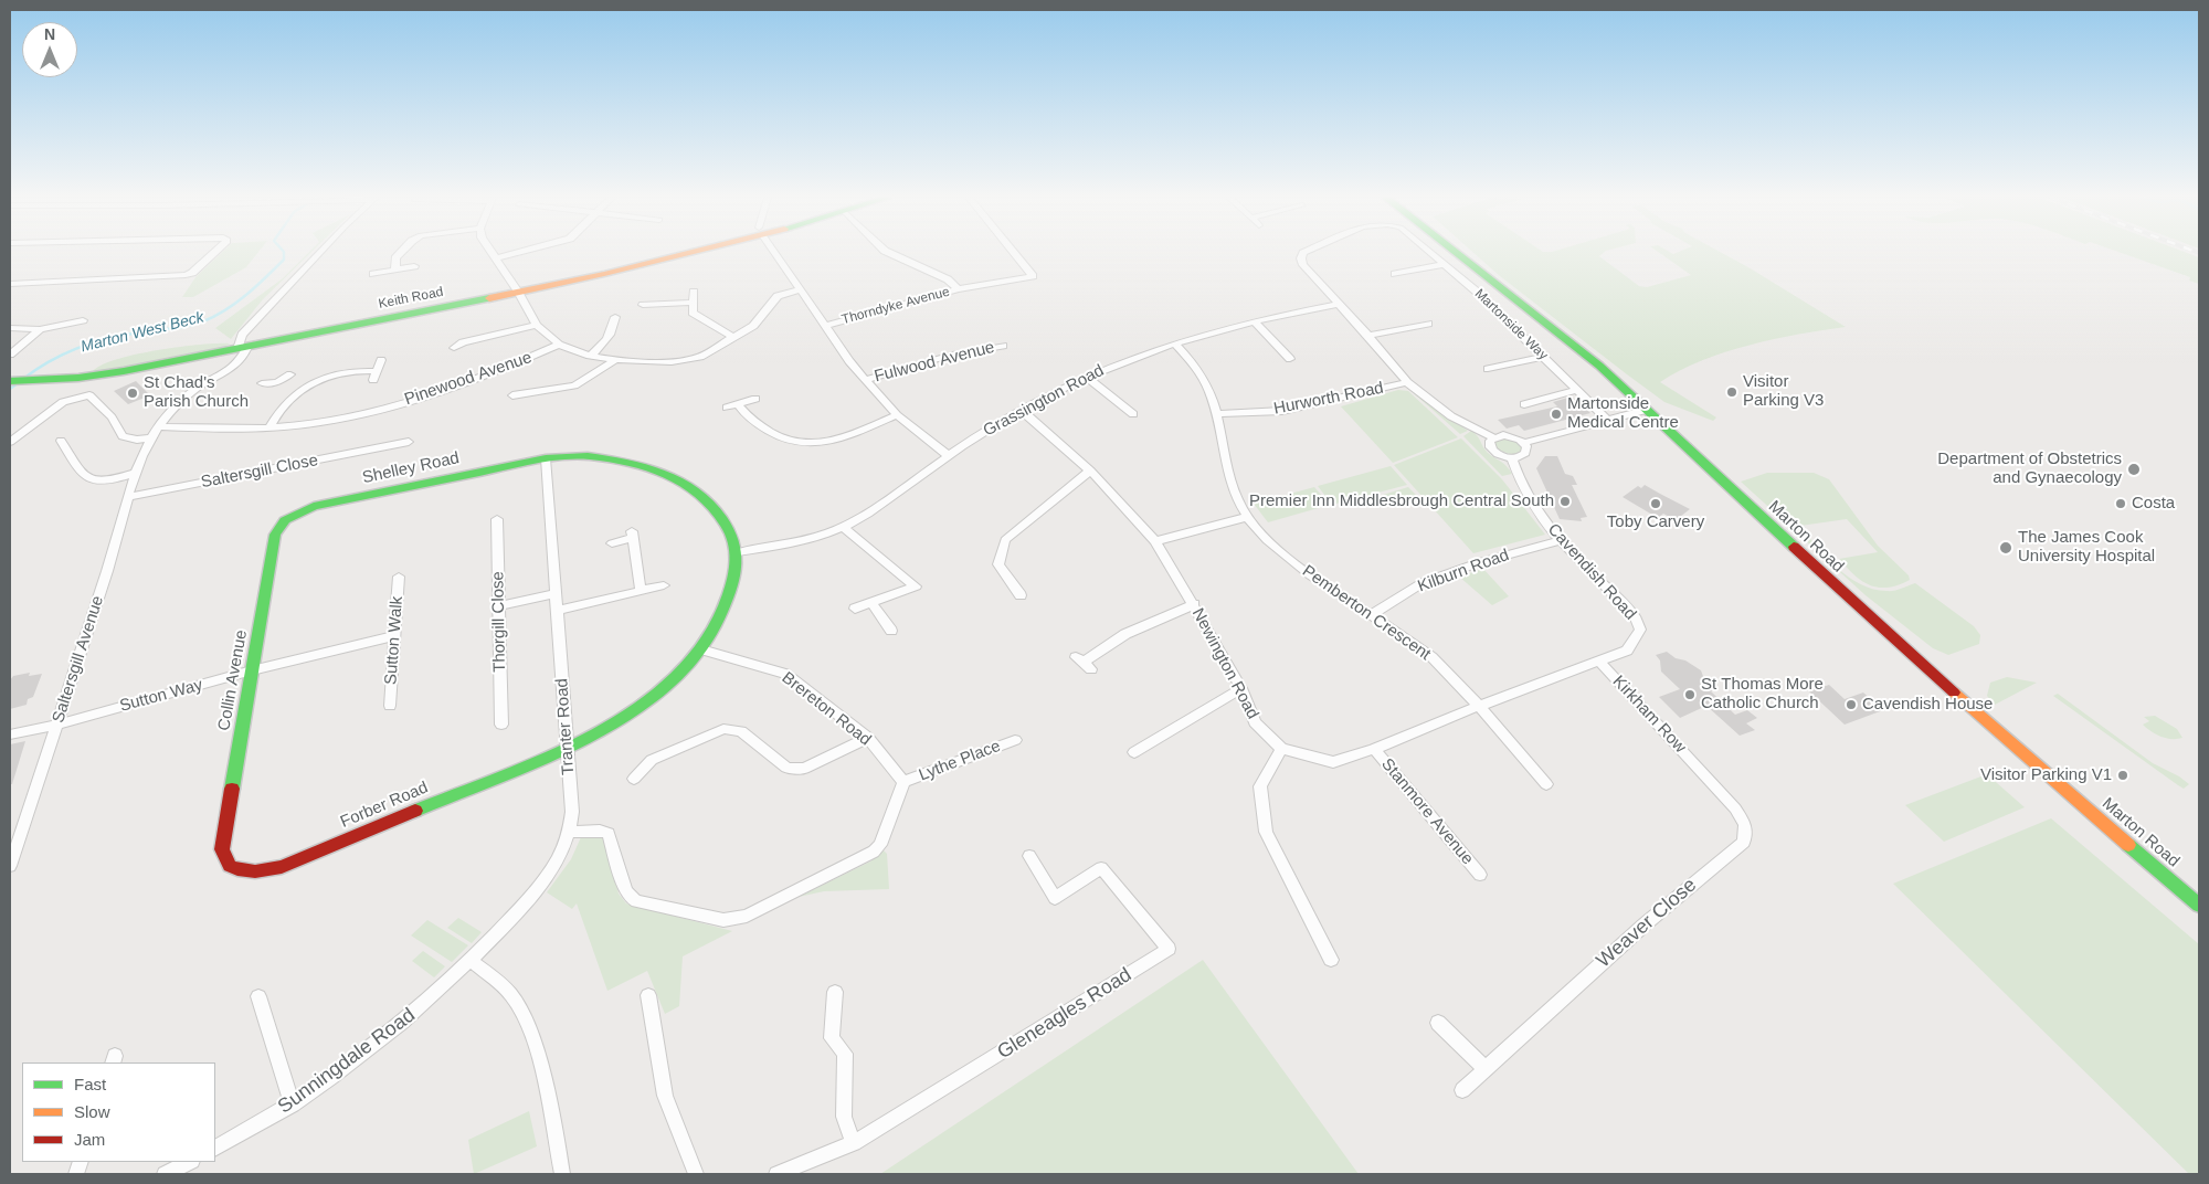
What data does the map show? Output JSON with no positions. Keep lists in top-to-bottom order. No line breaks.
{"streets":{"street":["Keith Road","Thorndyke Avenue","Martonside Way","Fulwood Avenue","Pinewood Avenue","Hurworth Road","Grassington Road","Shelley Road","Saltersgill Close","Marton Road","Kilburn Road","Cavendish Road","Pemberton Crescent","Thorgill Close","Sutton Walk","Saltersgill Avenue","Newington Road","Collin Avenue","Sutton Way","Brereton Road","Kirkham Row","Tranter Road","Lythe Place","Forber Road","Stanmore Avenue","Weaver Close","Gleneagles Road","Sunningdale Road"]},"crossings":[["Keith Road","Saltersgill Avenue"],["Martonside Way","Grassington Road"],["Pinewood Avenue","Saltersgill Avenue"],["Hurworth Road","Pemberton Crescent"],["Grassington Road","Shelley Road"],["Grassington Road","Pemberton Crescent"],["Grassington Road","Newington Road"],["Shelley Road","Collin Avenue"],["Shelley Road","Tranter Road"],["Saltersgill Close","Saltersgill Avenue"],["Kilburn Road","Cavendish Road"],["Kilburn Road","Pemberton Crescent"],["Cavendish Road","Kirkham Row"],["Sutton Walk","Sutton Way"],["Saltersgill Avenue","Sutton Way"],["Collin Avenue","Sutton Way"],["Collin Avenue","Forber Road"],["Brereton Road","Lythe Place"],["Kirkham Row","Weaver Close"],["Tranter Road","Forber Road"],["Tranter Road","Sunningdale Road"]],"water":["Marton West Beck"],"places":["Visitor Parking V3","St Chad's Parish Church","Martonside Medical Centre","Department of Obstetrics and Gynaecology","Premier Inn Middlesbrough Central South","Toby Carvery","Costa","The James Cook University Hospital","St Thomas More Catholic Church","Cavendish House","Visitor Parking V1"],"legend":["Fast","Slow","Jam"],"north":"top"}
